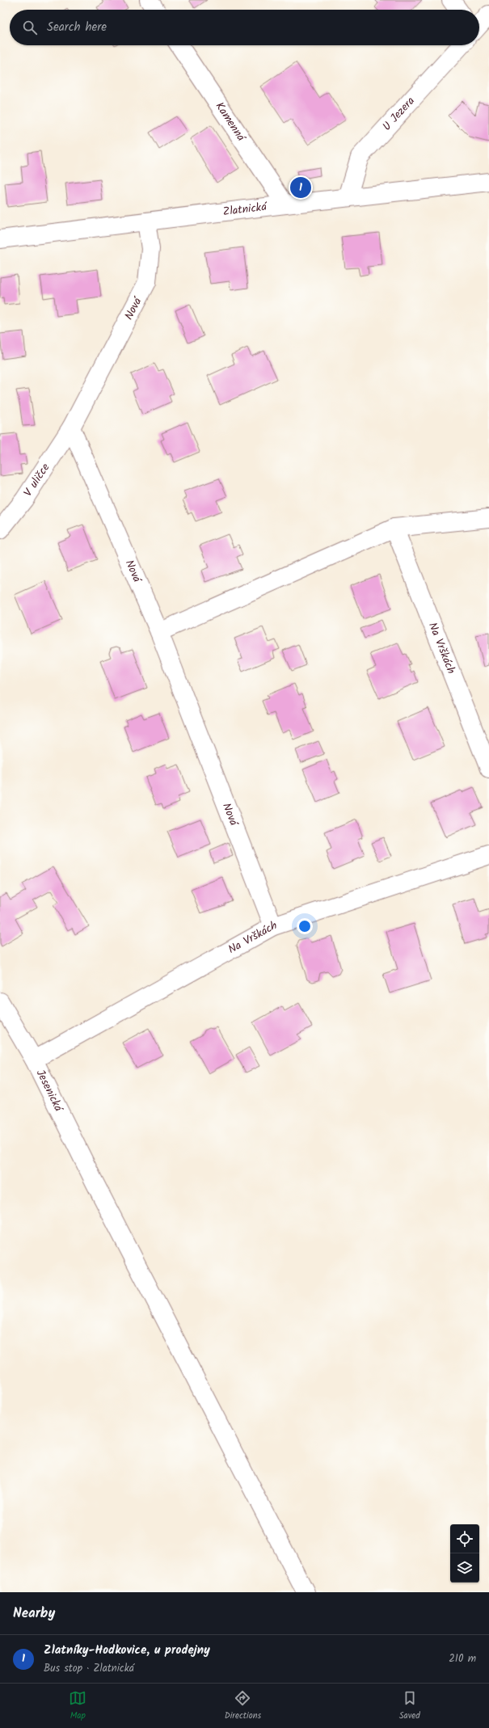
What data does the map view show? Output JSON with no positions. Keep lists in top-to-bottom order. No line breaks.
{"streets":{"street":["U Jezera","Kamenná","Zlatnická","Nová","V uličce","Na Vrškách","Jesenická"]},"crossings":[["U Jezera","Zlatnická"],["Kamenná","Zlatnická"],["Zlatnická","Nová"],["Nová","V uličce"],["Nová","Na Vrškách"],["Na Vrškách","Jesenická"]],"page":{"search":"Search here","pins":"1","heading":"Nearby","list":[{"mark":"1","name":"Zlatníky-Hodkovice, u prodejny","note":"Bus stop · Zlatnická","value":"210 m"}],"nav":["Map","Directions","Saved"]}}
